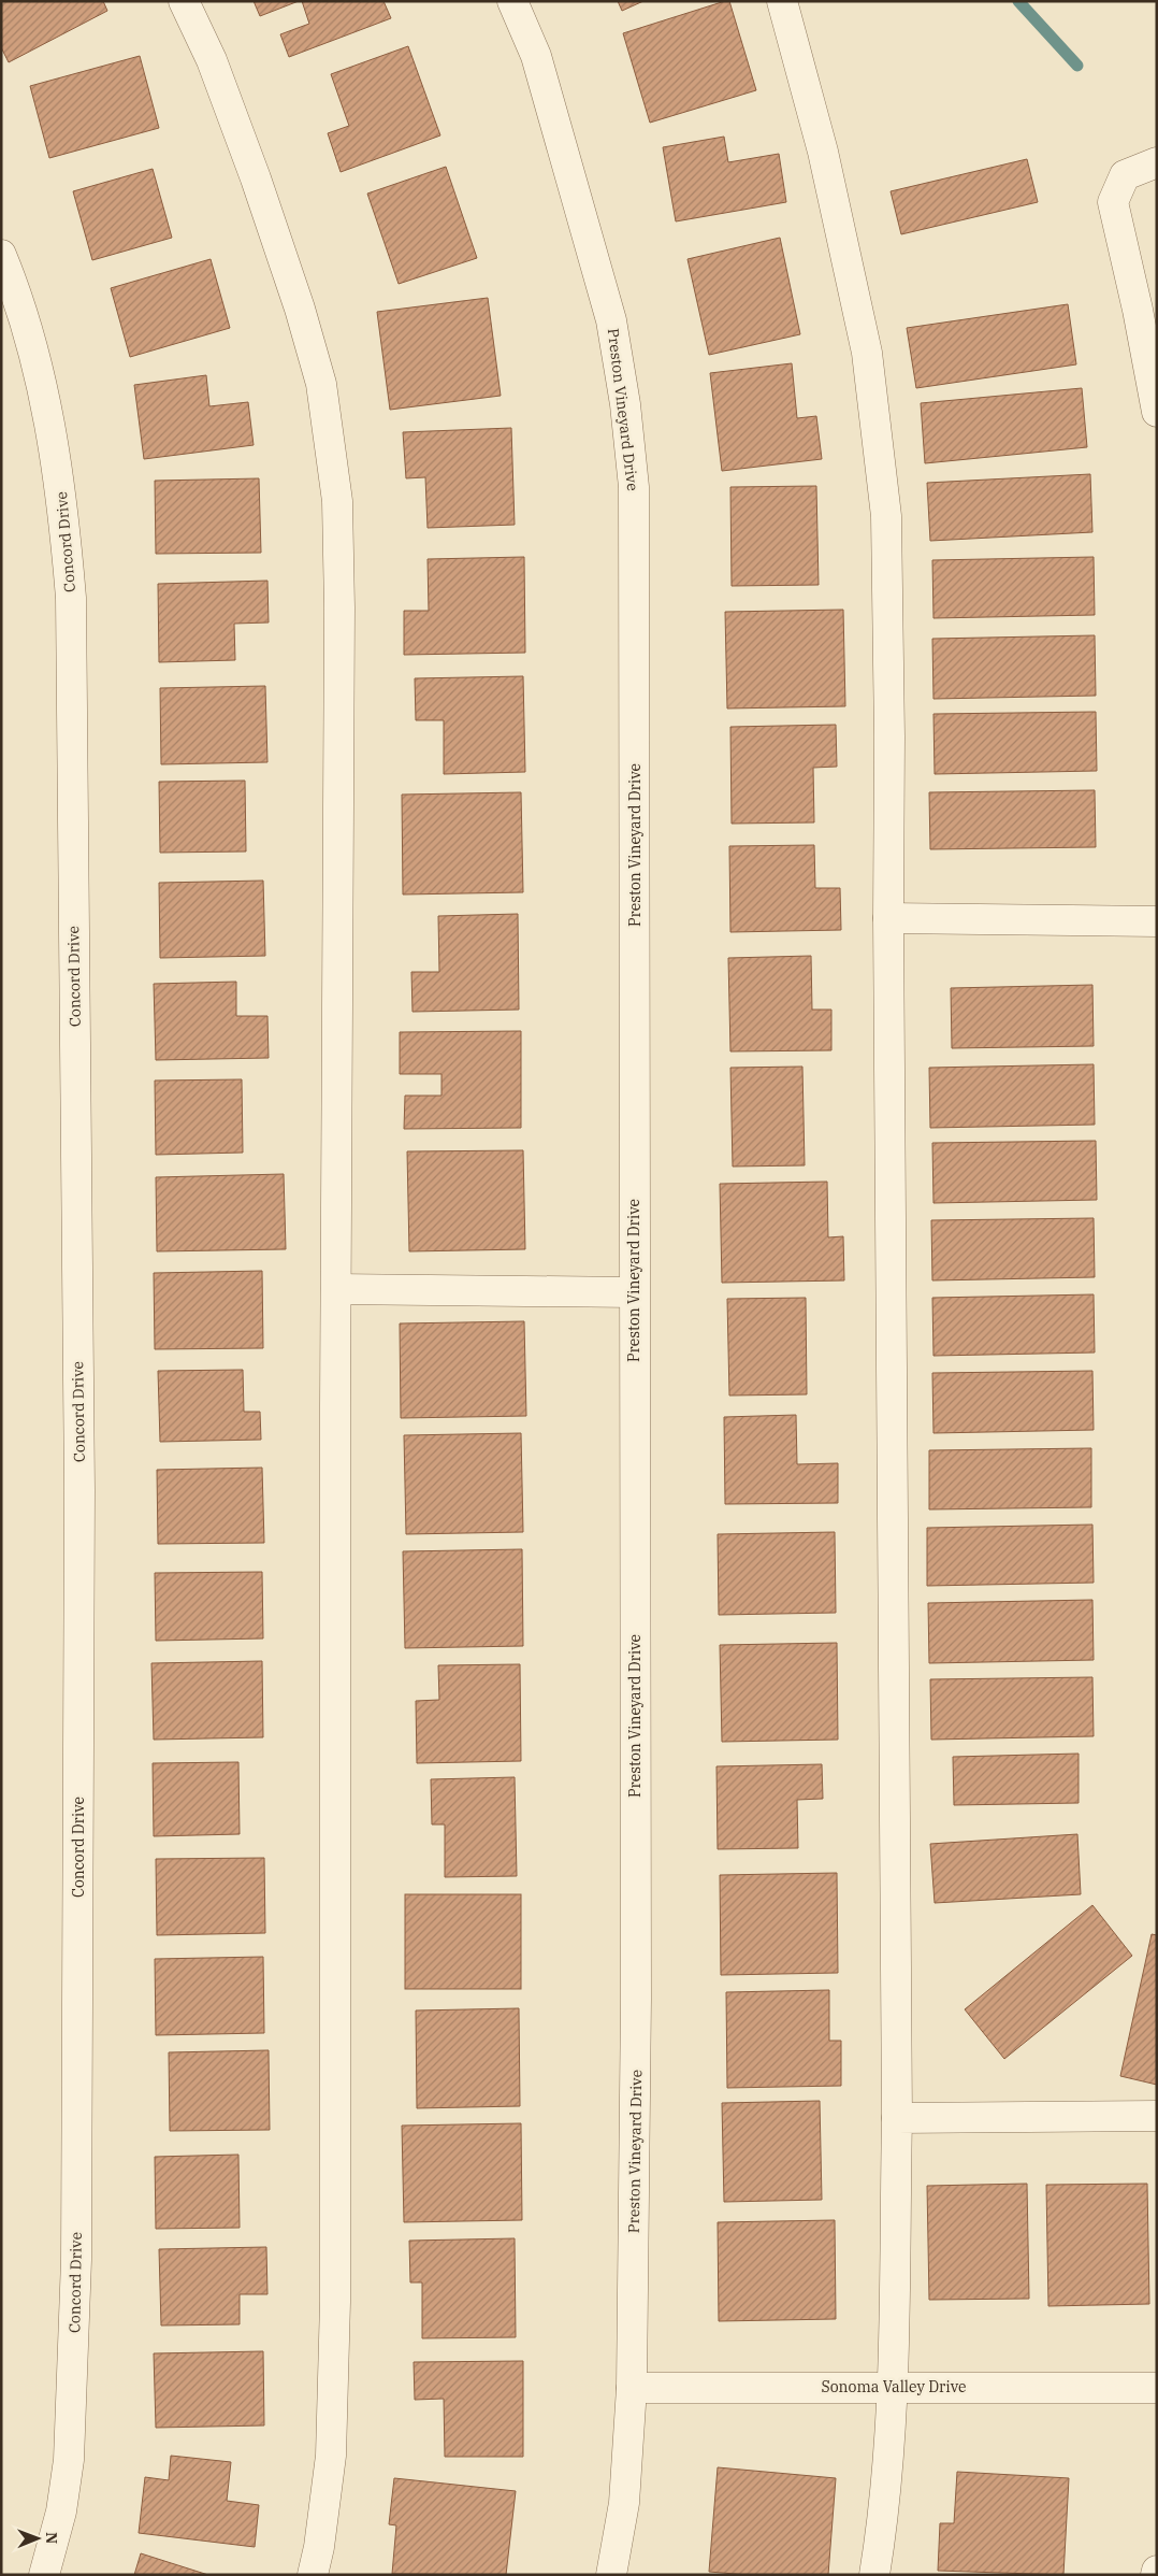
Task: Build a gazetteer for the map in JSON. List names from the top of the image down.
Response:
{
  "streets": {
    "street": ["Preston Vineyard Drive", "Concord Drive", "Sonoma Valley Drive"]
  },
  "crossings": [
    ["Preston Vineyard Drive", "Sonoma Valley Drive"]
  ],
  "north": "right"
}
